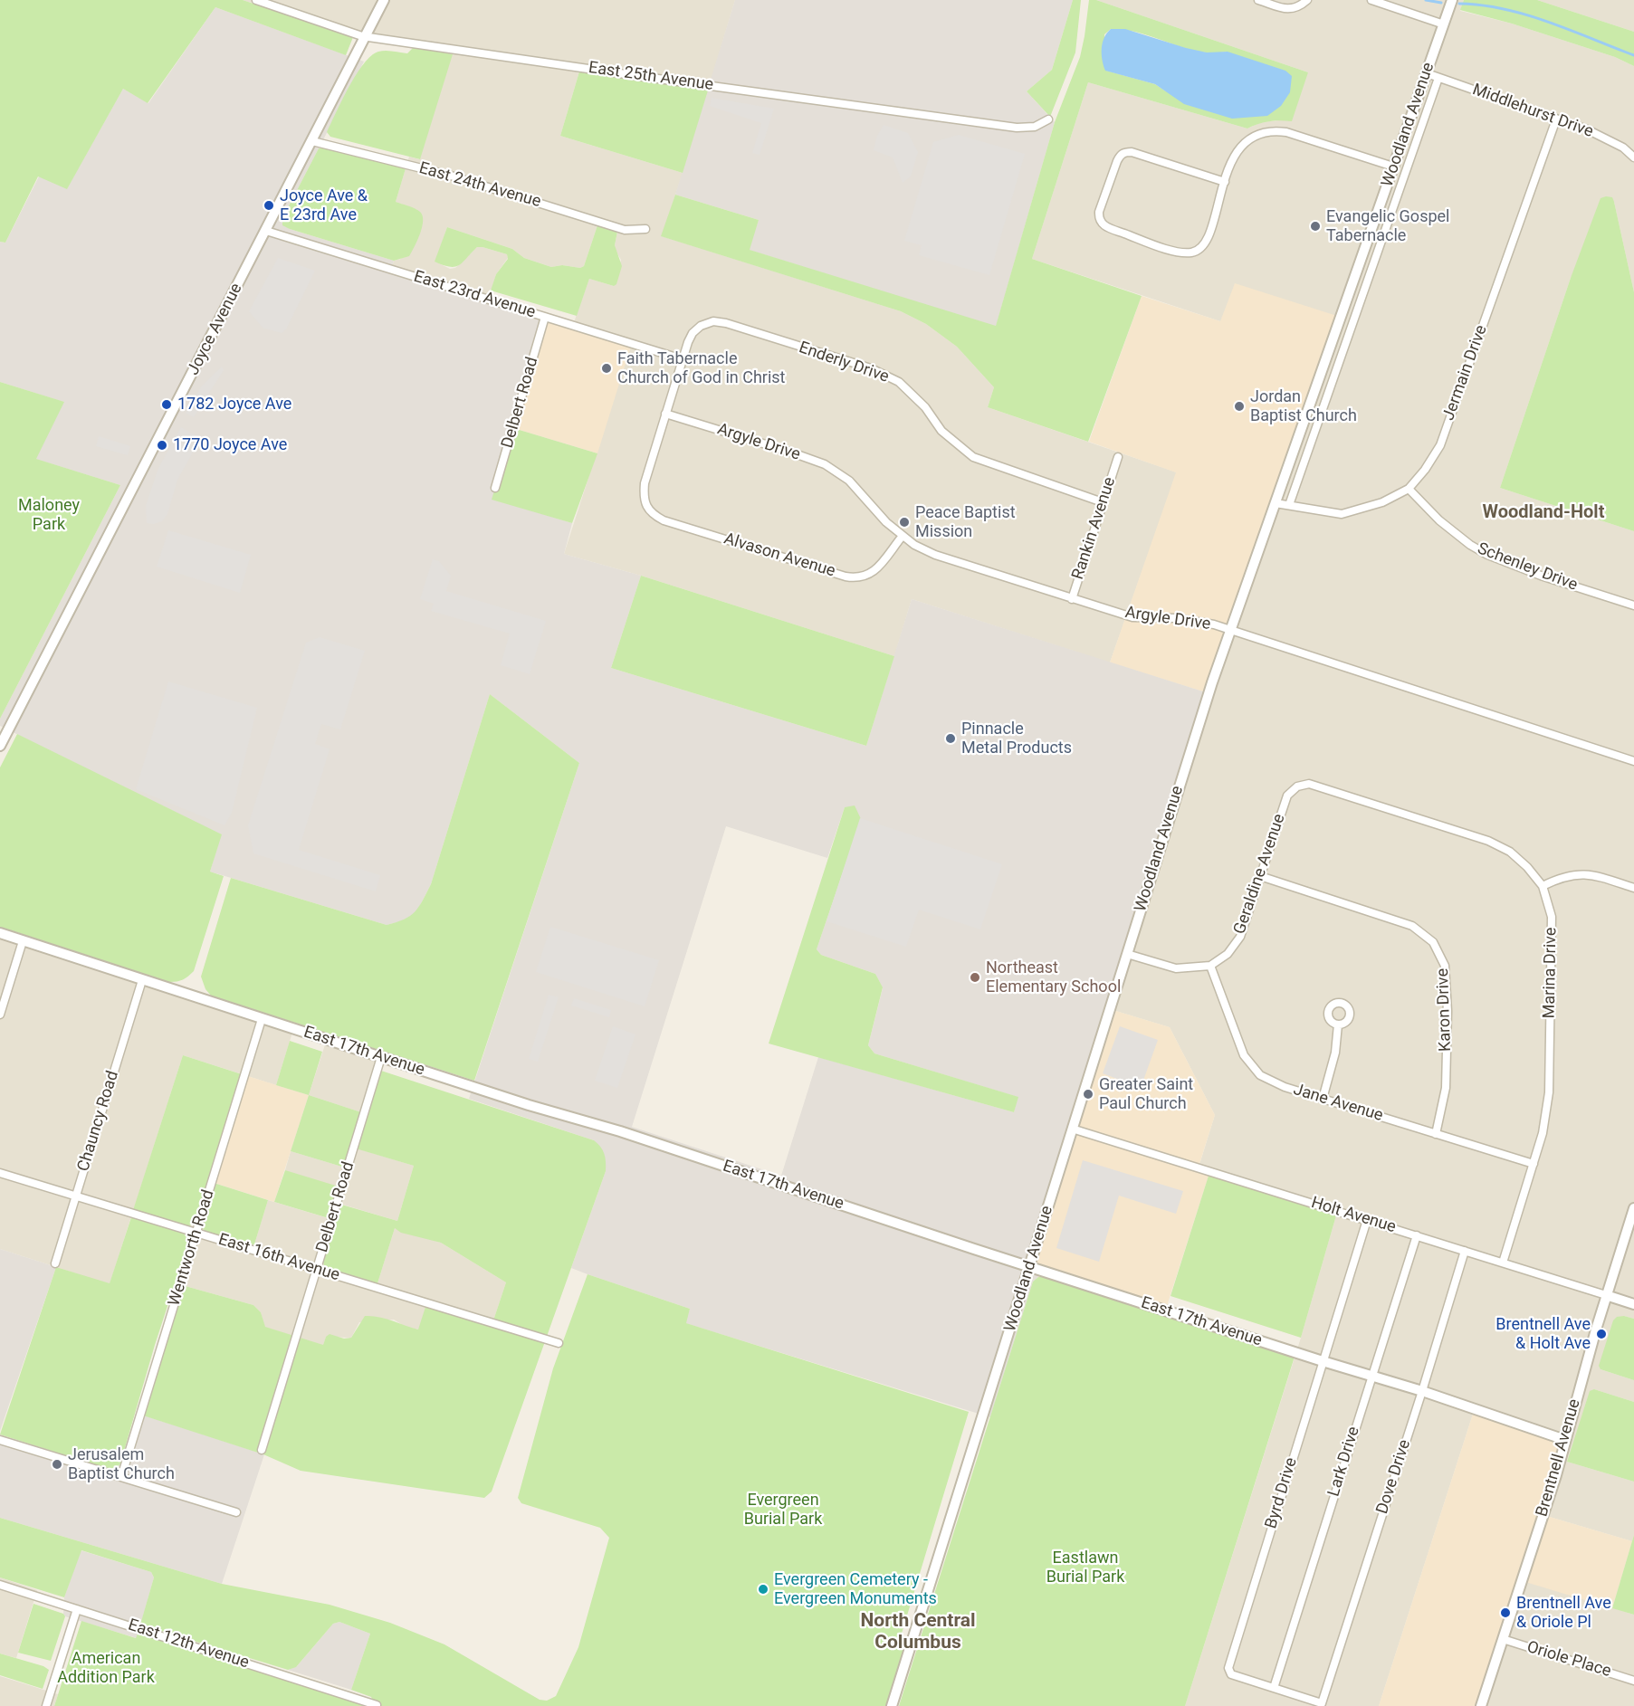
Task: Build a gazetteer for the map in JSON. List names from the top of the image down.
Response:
{
  "streets": {
    "street": [
      "East 25th Avenue",
      "Middlehurst Drive",
      "Woodland Avenue",
      "East 24th Avenue",
      "East 23rd Avenue",
      "Joyce Avenue",
      "Enderly Drive",
      "Jermain Drive",
      "Delbert Road",
      "Argyle Drive",
      "Rankin Avenue",
      "Alvason Avenue",
      "Schenley Drive",
      "Geraldine Avenue",
      "Marina Drive",
      "Karon Drive",
      "East 17th Avenue",
      "Jane Avenue",
      "Chauncy Road",
      "Holt Avenue",
      "Wentworth Road",
      "East 16th Avenue",
      "Brentnell Avenue",
      "Lark Drive",
      "Dove Drive",
      "Byrd Drive",
      "East 12th Avenue",
      "Oriole Place"
    ]
  },
  "crossings": [
    ["East 25th Avenue", "Joyce Avenue"],
    ["Middlehurst Drive", "Woodland Avenue"],
    ["Middlehurst Drive", "Jermain Drive"],
    ["Woodland Avenue", "Jermain Drive"],
    ["Woodland Avenue", "Argyle Drive"],
    ["Woodland Avenue", "East 17th Avenue"],
    ["Woodland Avenue", "Holt Avenue"],
    ["East 24th Avenue", "Joyce Avenue"],
    ["East 23rd Avenue", "Joyce Avenue"],
    ["East 23rd Avenue", "Enderly Drive"],
    ["East 23rd Avenue", "Delbert Road"],
    ["Enderly Drive", "Rankin Avenue"],
    ["Jermain Drive", "Schenley Drive"],
    ["Delbert Road", "East 17th Avenue"],
    ["Delbert Road", "East 16th Avenue"],
    ["Argyle Drive", "Rankin Avenue"],
    ["Argyle Drive", "Alvason Avenue"],
    ["Geraldine Avenue", "Marina Drive"],
    ["Geraldine Avenue", "Karon Drive"],
    ["Geraldine Avenue", "Jane Avenue"],
    ["Marina Drive", "Jane Avenue"],
    ["Marina Drive", "Holt Avenue"],
    ["Karon Drive", "Jane Avenue"],
    ["East 17th Avenue", "Chauncy Road"],
    ["East 17th Avenue", "Wentworth Road"],
    ["East 17th Avenue", "Brentnell Avenue"],
    ["East 17th Avenue", "Lark Drive"],
    ["East 17th Avenue", "Dove Drive"],
    ["East 17th Avenue", "Byrd Drive"],
    ["Chauncy Road", "East 16th Avenue"],
    ["Holt Avenue", "Brentnell Avenue"],
    ["Holt Avenue", "Lark Drive"],
    ["Holt Avenue", "Dove Drive"],
    ["Holt Avenue", "Byrd Drive"],
    ["Wentworth Road", "East 16th Avenue"],
    ["Brentnell Avenue", "Oriole Place"],
    ["Lark Drive", "Byrd Drive"],
    ["Dove Drive", "Byrd Drive"]
  ],
  "districts": ["Woodland-Holt", "North Central Columbus"],
  "parks": [
    "Maloney Park",
    "Evergreen Burial Park",
    "Eastlawn Burial Park",
    "American Addition Park"
  ],
  "places": [
    "Joyce Ave & E 23rd Ave",
    "Evangelic Gospel Tabernacle",
    "Faith Tabernacle Church of God in Christ",
    "1782 Joyce Ave",
    "Jordan Baptist Church",
    "1770 Joyce Ave",
    "Peace Baptist Mission",
    "Pinnacle Metal Products",
    "Northeast Elementary School",
    "Greater Saint Paul Church",
    "Brentnell Ave & Holt Ave",
    "Jerusalem Baptist Church",
    "Evergreen Cemetery - Evergreen Monuments",
    "Brentnell Ave & Oriole Pl"
  ]
}
